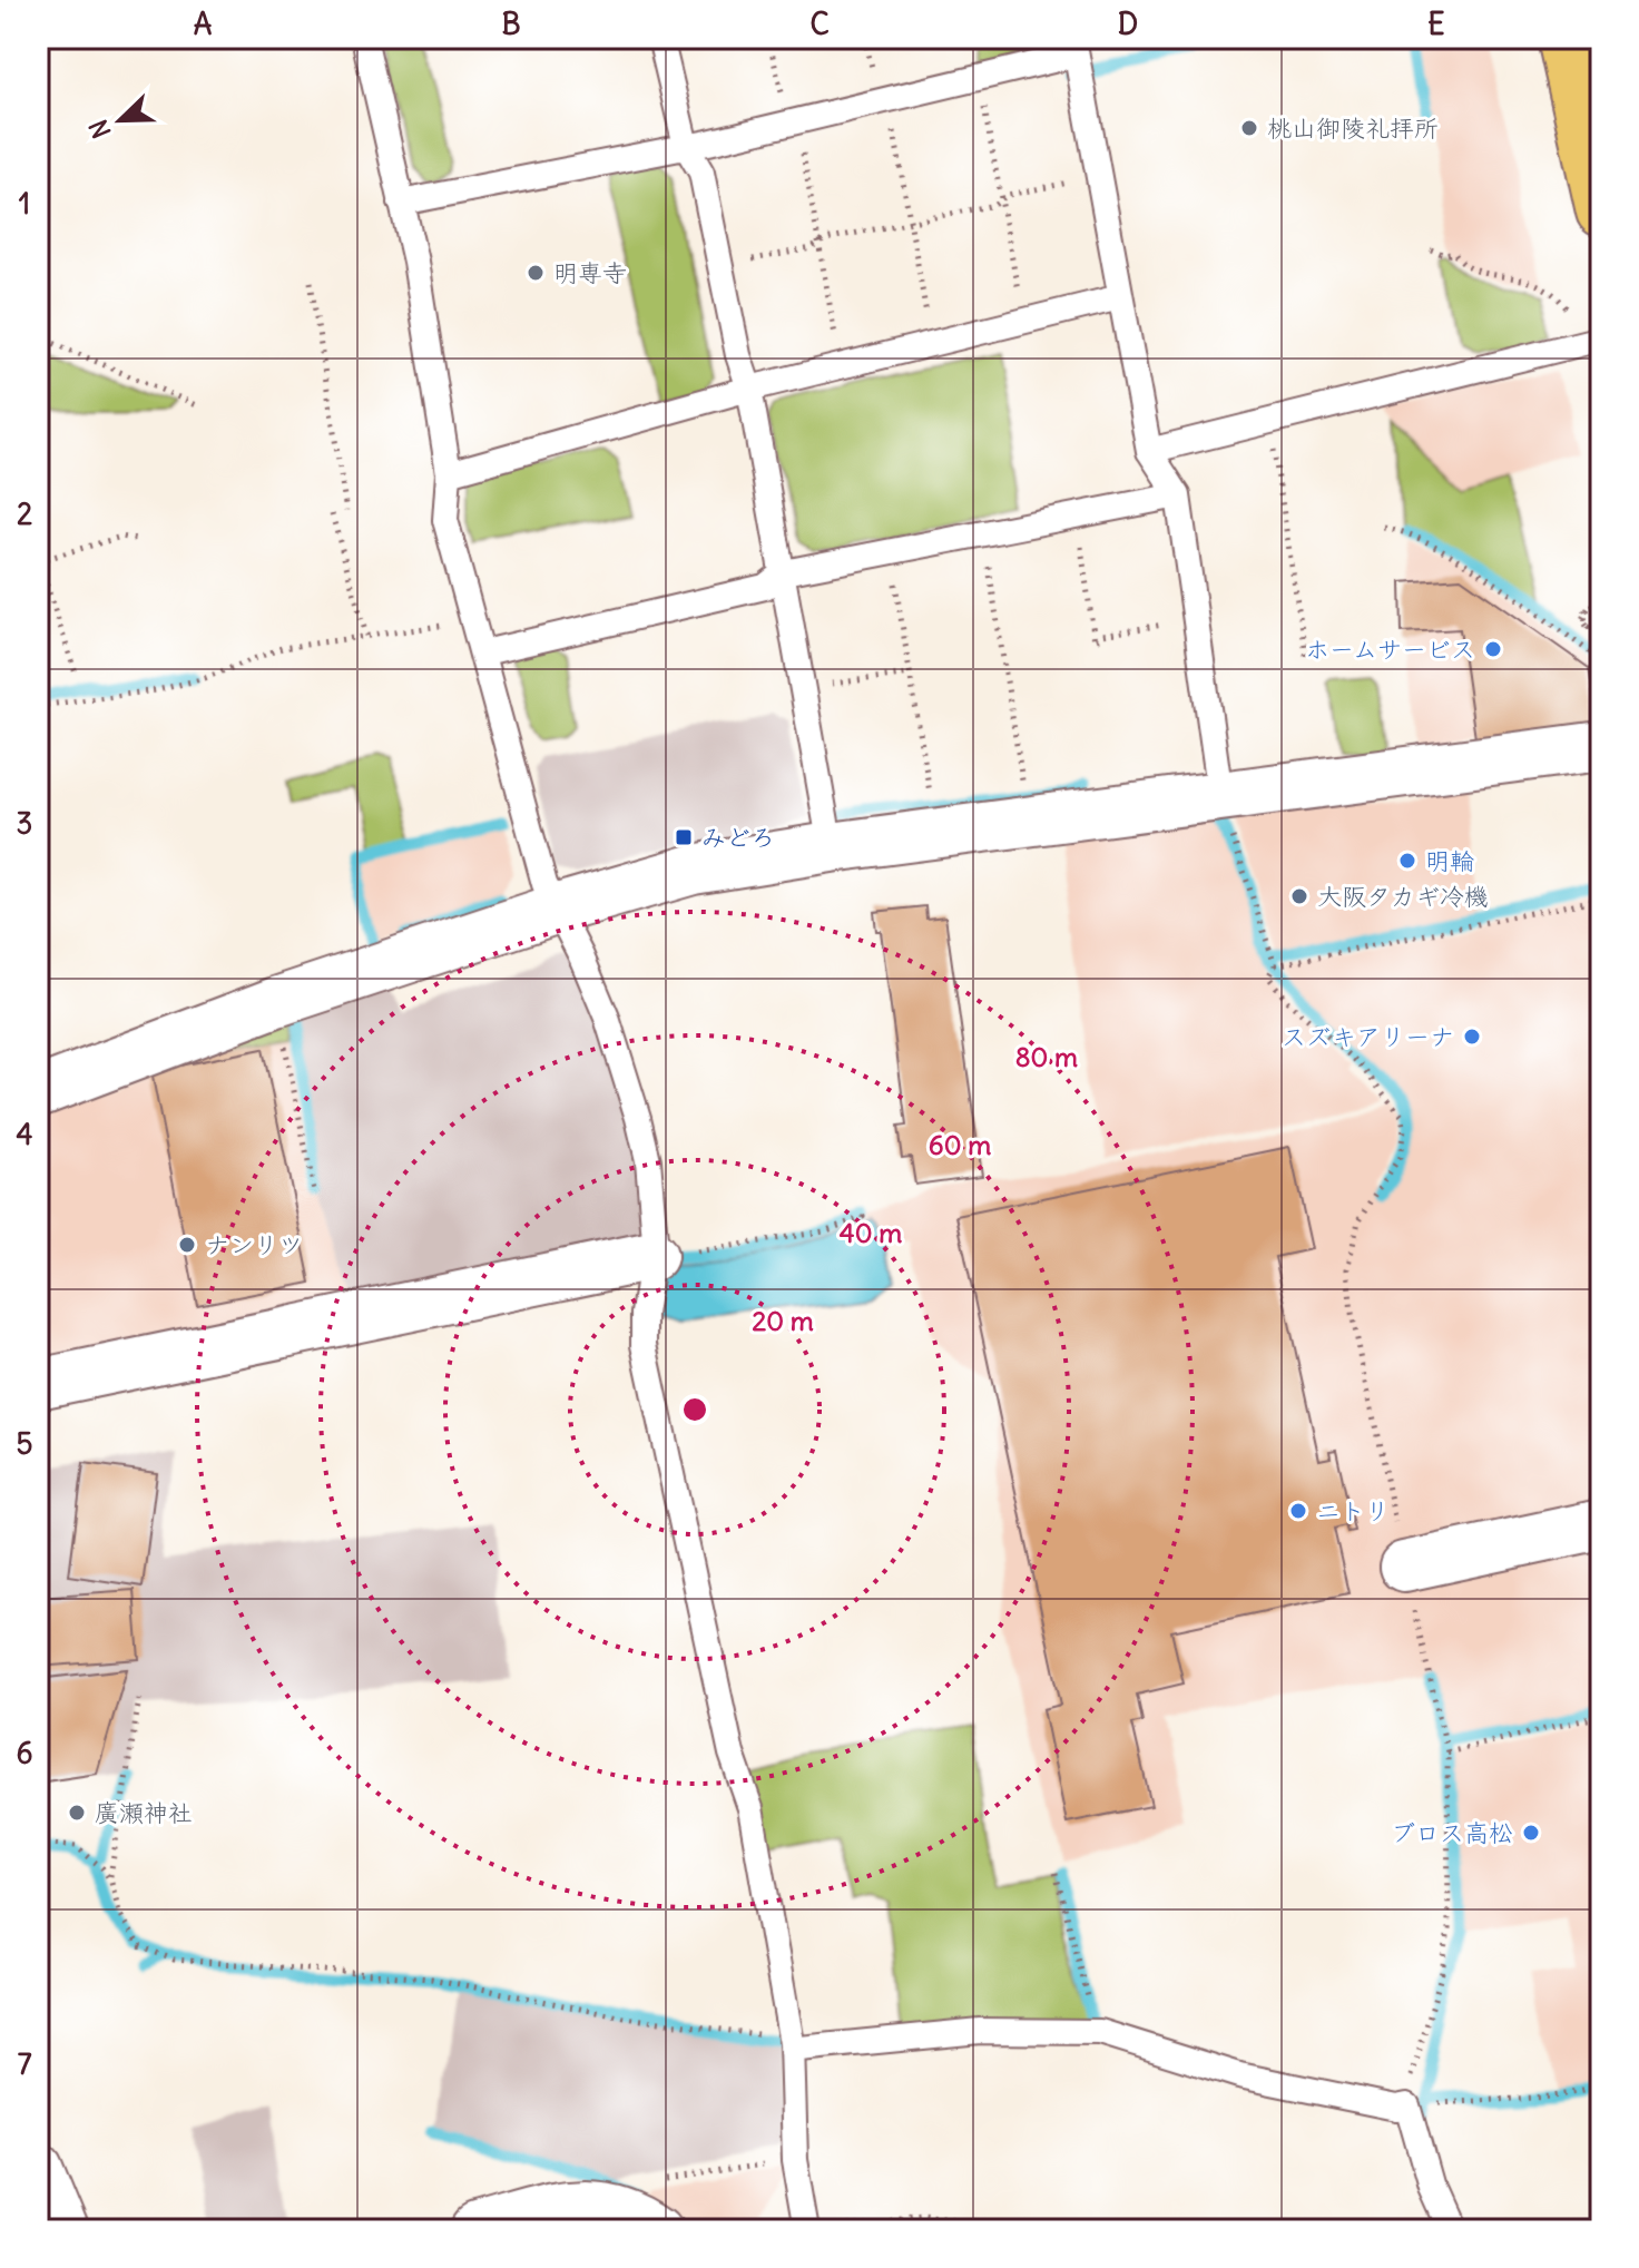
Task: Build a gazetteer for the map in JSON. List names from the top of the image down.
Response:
{
  "places": {
    "other": [
      "桃山御陵礼拝所",
      "明専寺",
      "ホームサービス",
      "明輪",
      "大阪タカギ冷機",
      "スズキアリーナ",
      "ナンリツ",
      "ニトリ",
      "廣瀬神社",
      "ブロス高松"
    ],
    "transit": ["みどろ"]
  },
  "north": "bottom left",
  "grid": {
    "columns": [
      "A",
      "B",
      "C",
      "D",
      "E"
    ],
    "rows": [
      "1",
      "2",
      "3",
      "4",
      "5",
      "6",
      "7"
    ]
  },
  "rings": [
    "80 m",
    "60 m",
    "40 m",
    "20 m"
  ]
}
